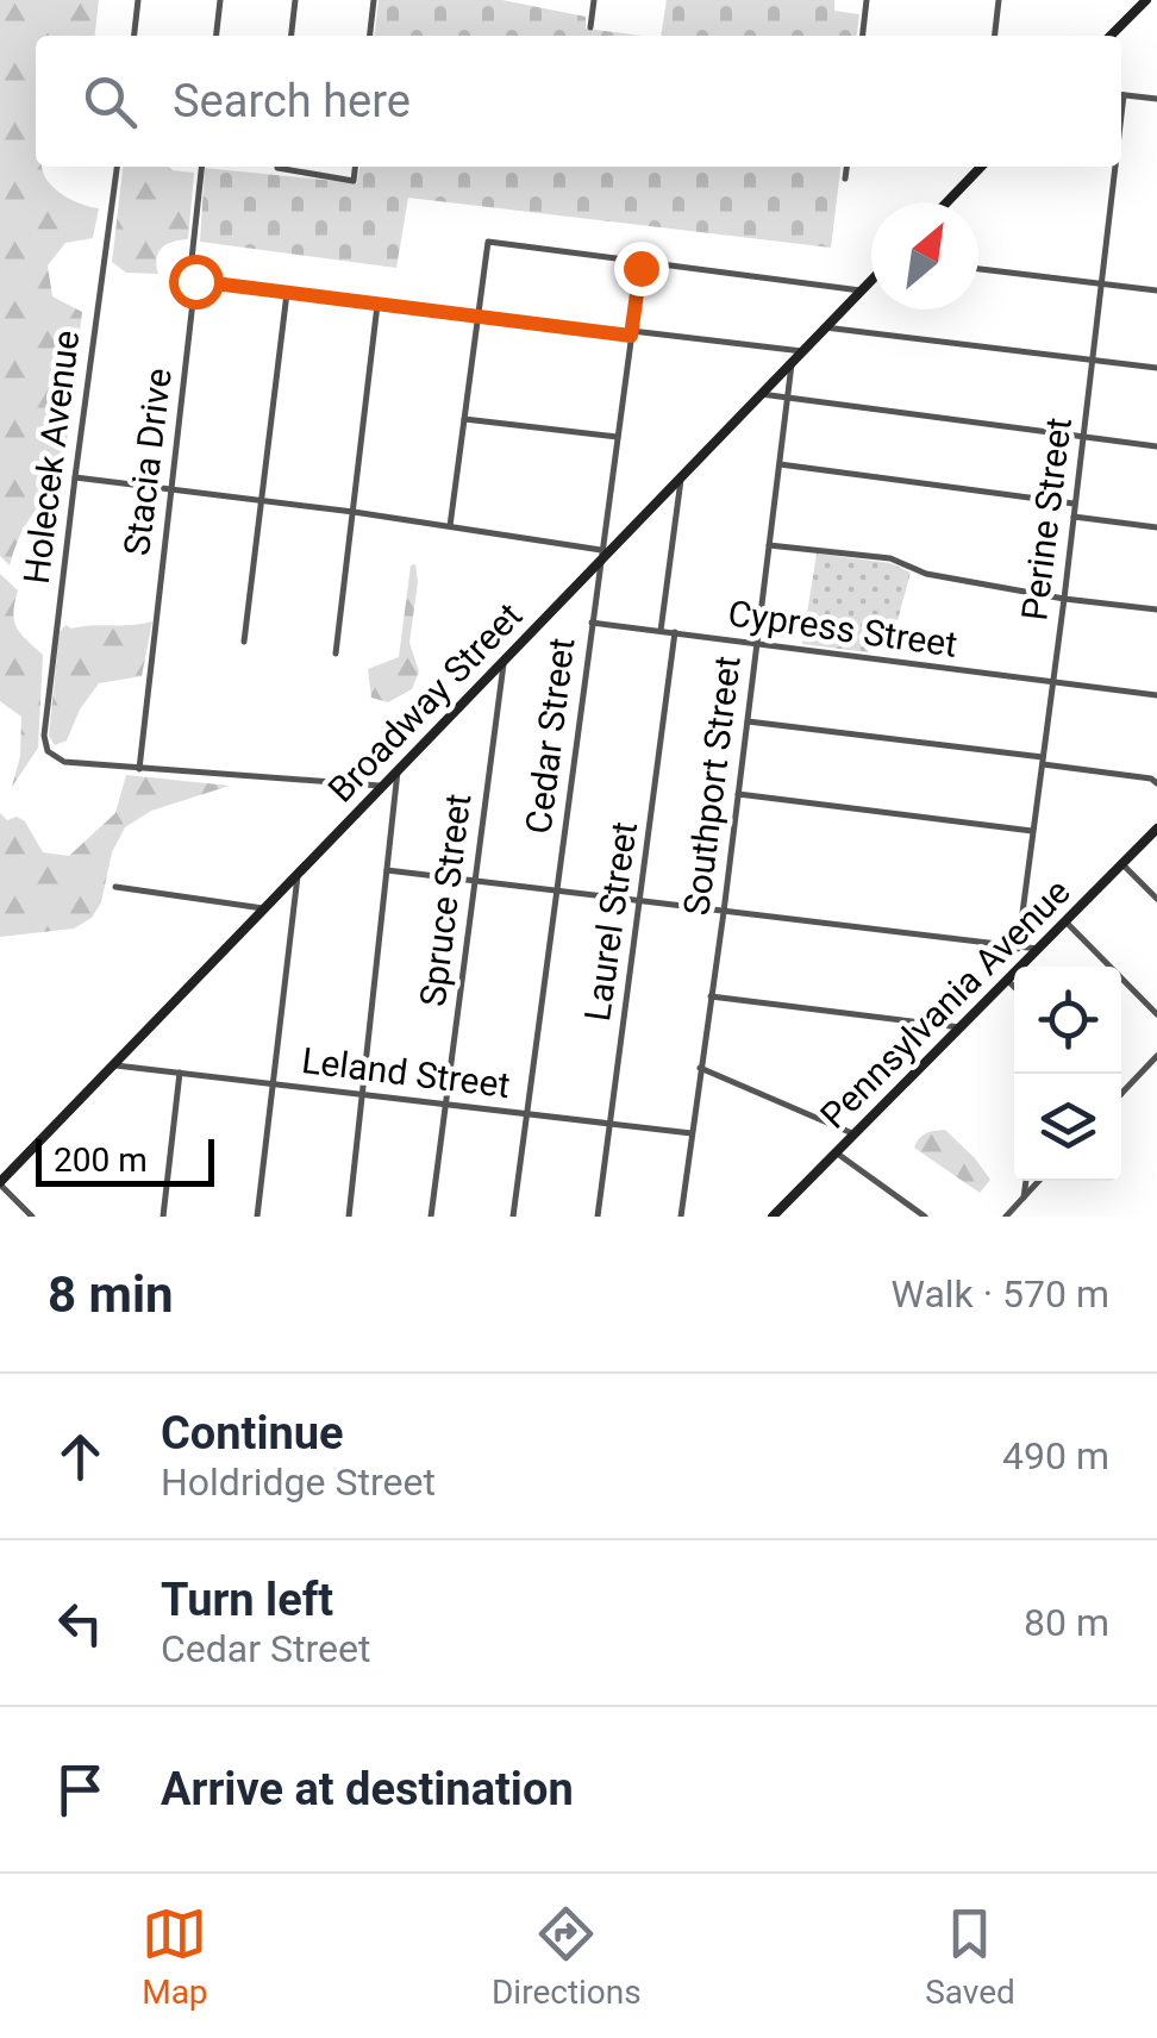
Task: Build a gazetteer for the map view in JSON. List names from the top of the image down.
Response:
{
  "streets": {
    "street": [
      "Holecek Avenue",
      "Stacia Drive",
      "Perine Street",
      "Cypress Street",
      "Broadway Street",
      "Cedar Street",
      "Southport Street",
      "Spruce Street",
      "Laurel Street",
      "Pennsylvania Avenue",
      "Leland Street"
    ]
  },
  "crossings": [
    ["Holecek Avenue", "Stacia Drive"],
    ["Perine Street", "Cypress Street"],
    ["Cypress Street", "Cedar Street"],
    ["Cypress Street", "Southport Street"],
    ["Cypress Street", "Laurel Street"],
    ["Broadway Street", "Cedar Street"],
    ["Broadway Street", "Southport Street"],
    ["Broadway Street", "Spruce Street"],
    ["Broadway Street", "Leland Street"],
    ["Cedar Street", "Leland Street"],
    ["Southport Street", "Leland Street"],
    ["Spruce Street", "Leland Street"],
    ["Laurel Street", "Leland Street"]
  ],
  "scale_bar": "200 m",
  "north": "top right",
  "page": {
    "search": "Search here",
    "scale": "200 m",
    "heading": ["8 min", "Walk · 570 m"],
    "list": [
      ["Continue", "Holdridge Street", "490 m"],
      ["Turn left", "Cedar Street", "80 m"],
      "Arrive at destination"
    ],
    "nav": ["Map", "Directions", "Saved"]
  }
}
